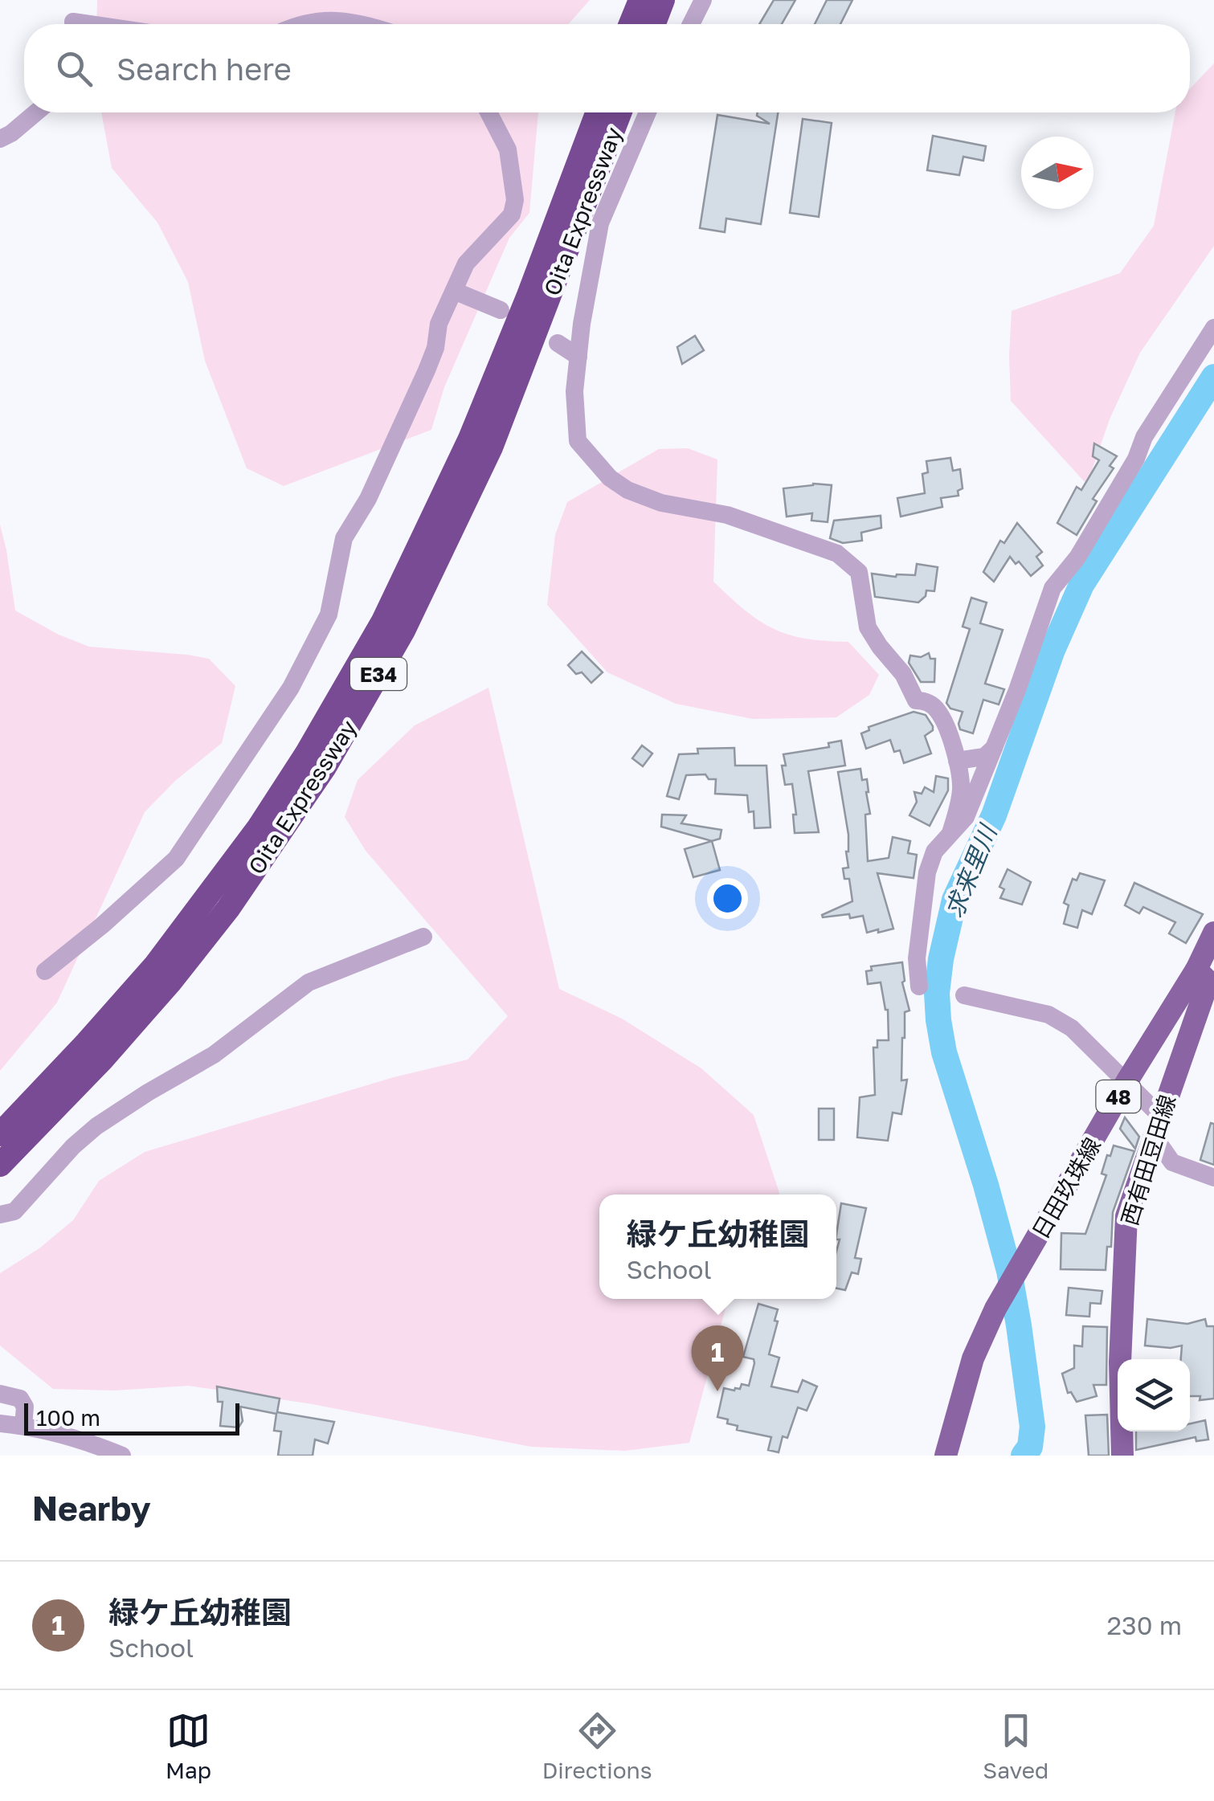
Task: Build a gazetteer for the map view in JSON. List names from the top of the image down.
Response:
{
  "streets": {
    "highway": ["Oita Expressway", "E34"],
    "main road": ["48", "西有田豆田線", "日田玖珠線"]
  },
  "crossings": [
    ["西有田豆田線", "日田玖珠線"]
  ],
  "water": ["求来里川"],
  "scale_bar": "100 m",
  "north": "right",
  "page": {
    "search": "Search here",
    "popup": ["緑ケ丘幼稚園", "School"],
    "pins": "1",
    "scale": "100 m",
    "heading": "Nearby",
    "list": [
      {
        "mark": "1",
        "name": "緑ケ丘幼稚園",
        "note": "School",
        "value": "230 m"
      }
    ],
    "nav": ["Map", "Directions", "Saved"]
  }
}
